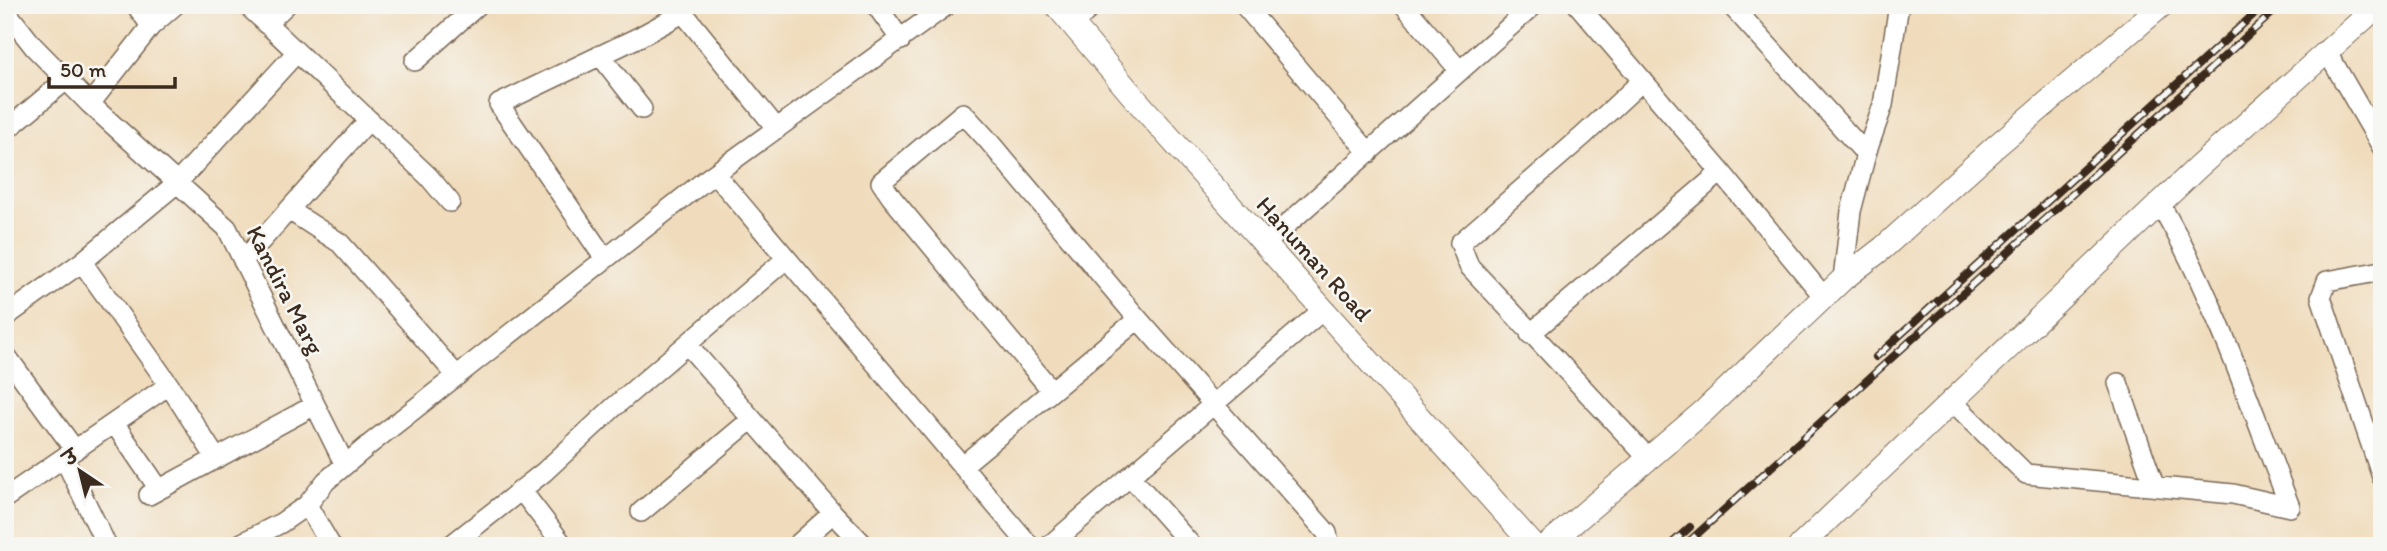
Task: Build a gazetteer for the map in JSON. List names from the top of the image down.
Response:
{
  "streets": {
    "street": ["Hanuman Road", "Kandira Marg"]
  },
  "scale_bar": "50 m",
  "north": "top left"
}
